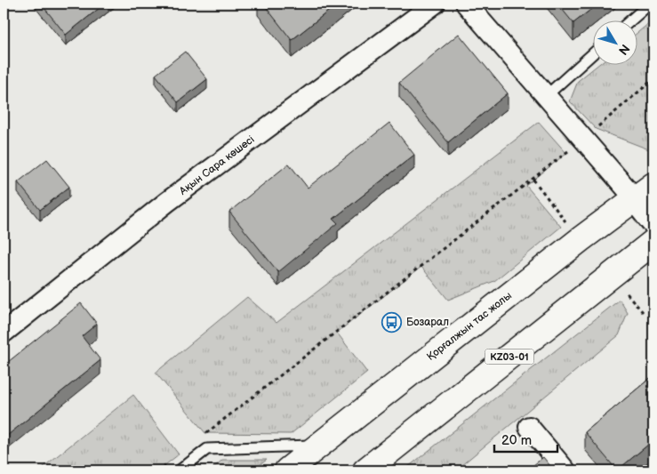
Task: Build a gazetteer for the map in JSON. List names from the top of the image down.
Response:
{
  "streets": {
    "main road": ["Қорғалжын тас жолы", "KZ03-01"],
    "street": ["Ақын Сара көшесі"]
  },
  "places": {
    "bus stop": ["Бозарал"]
  },
  "scale_bar": "20 m",
  "north": "bottom right"
}
